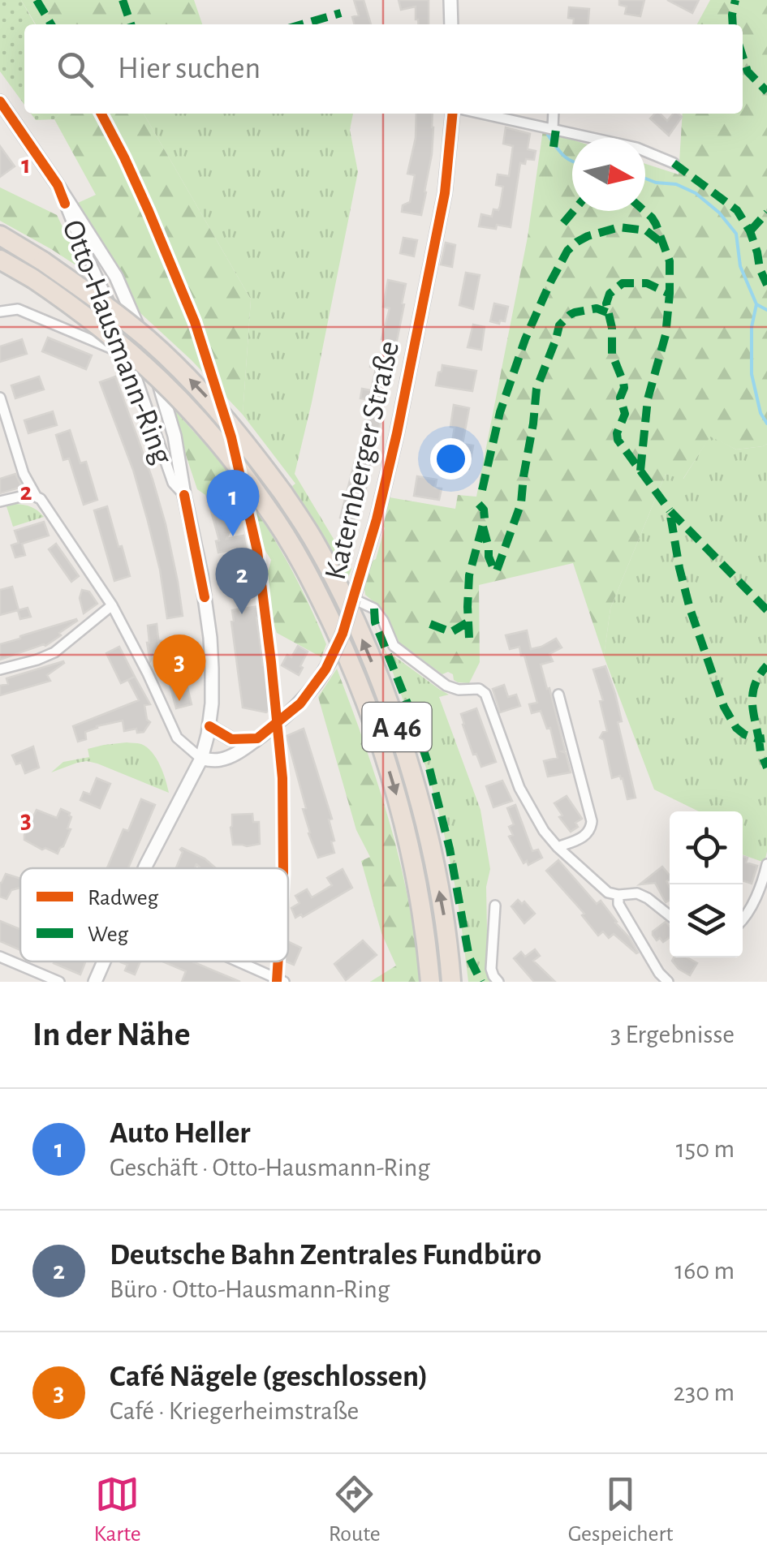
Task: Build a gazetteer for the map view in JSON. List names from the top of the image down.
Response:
{
  "streets": {
    "highway": ["A 46"],
    "street": ["Otto-Hausmann-Ring", "Katernberger Straße"]
  },
  "legend": ["Radweg", "Weg"],
  "north": "right",
  "page": {
    "search": "Hier suchen",
    "pins": ["1", "2", "3"],
    "heading": ["In der Nähe", "3 Ergebnisse"],
    "list": [
      {
        "mark": "1",
        "name": "Auto Heller",
        "note": "Geschäft · Otto-Hausmann-Ring",
        "value": "150 m"
      },
      {
        "mark": "2",
        "name": "Deutsche Bahn Zentrales Fundbüro",
        "note": "Büro · Otto-Hausmann-Ring",
        "value": "160 m"
      },
      {
        "mark": "3",
        "name": "Café Nägele (geschlossen)",
        "note": "Café · Kriegerheimstraße",
        "value": "230 m"
      }
    ],
    "nav": ["Karte", "Route", "Gespeichert"]
  },
  "grid": {
    "rows": ["1", "2", "3"]
  }
}
